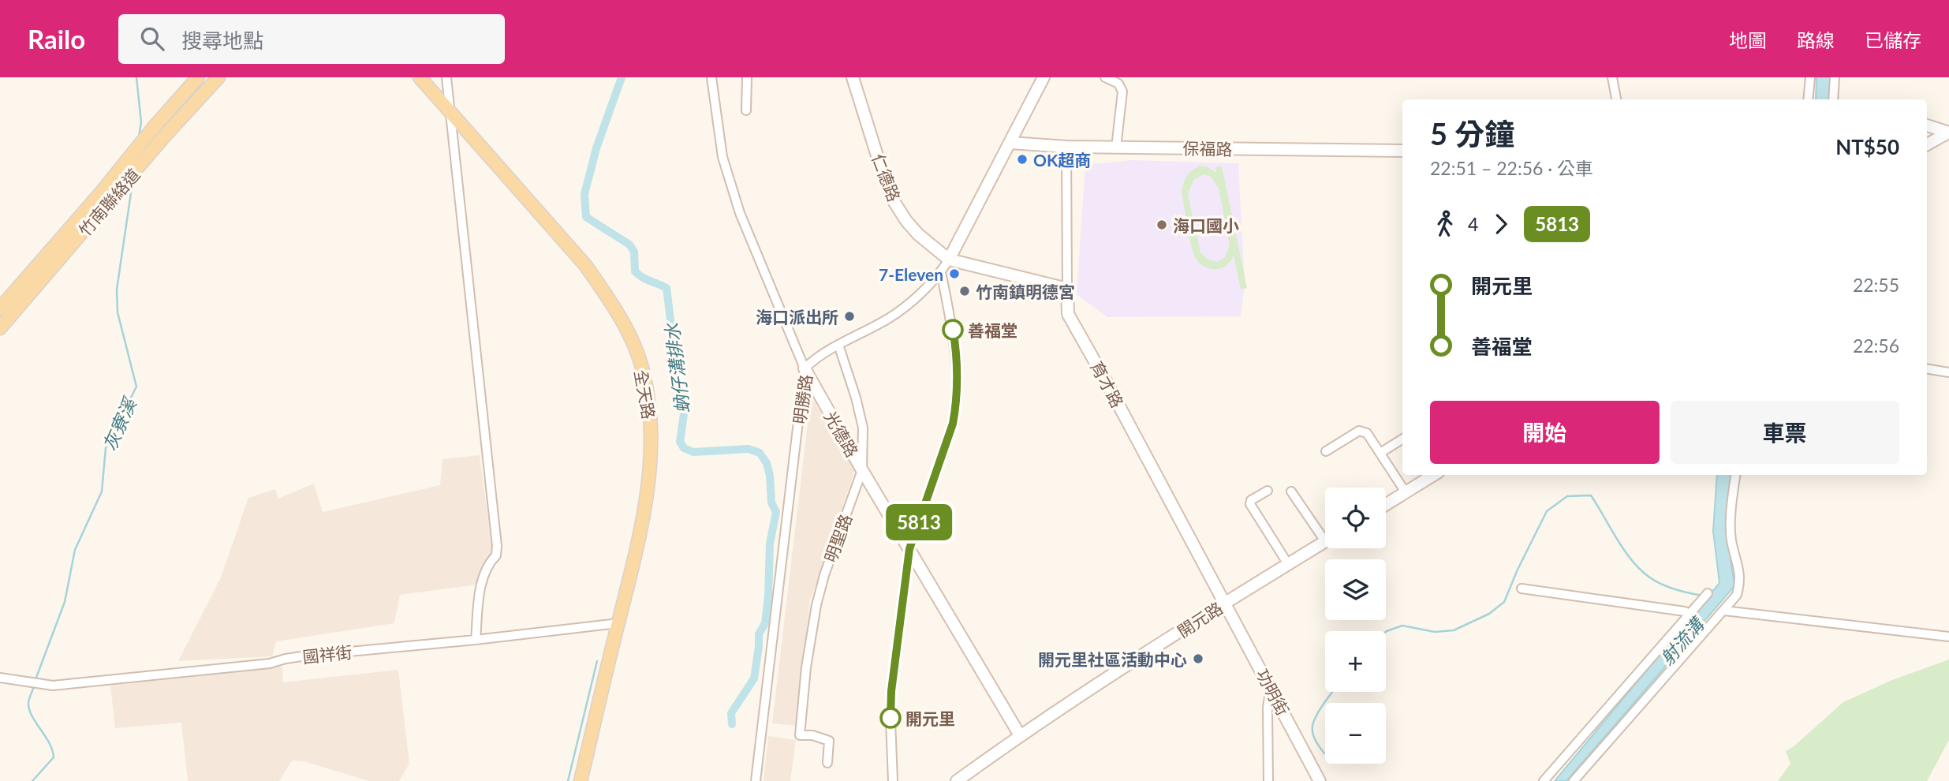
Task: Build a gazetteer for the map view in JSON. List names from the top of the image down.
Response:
{
  "streets": {
    "main road": ["竹南聯絡道", "全天路"],
    "street": [
      "保福路",
      "仁德路",
      "育才路",
      "明勝路",
      "光德路",
      "明聖路",
      "開元路",
      "國祥街",
      "功明街"
    ]
  },
  "crossings": [
    ["保福路", "育才路"],
    ["保福路", "明勝路"],
    ["仁德路", "明勝路"],
    ["育才路", "開元路"],
    ["育才路", "功明街"],
    ["全天路", "國祥街"],
    ["明勝路", "光德路"],
    ["明勝路", "明聖路"],
    ["光德路", "明聖路"],
    ["光德路", "開元路"],
    ["開元路", "功明街"]
  ],
  "water": ["蚋仔溝排水", "灰寮溪", "射流溝"],
  "places": [
    "OK超商",
    "海口國小",
    "7-Eleven",
    "竹南鎮明德宮",
    "海口派出所",
    "善福堂",
    "開元里社區活動中心",
    "開元里"
  ],
  "lines": ["bus line 5813"],
  "page": {
    "header": "Railo",
    "search": "搜尋地點",
    "nav": ["地圖", "路線", "已儲存"],
    "on_map": "5813",
    "heading": ["5 分鐘", "22:51 – 22:56 · 公車", "NT$50"],
    "legs": ["4", "5813"],
    "list": [
      {
        "name": "開元里",
        "value": "22:55"
      },
      {
        "name": "善福堂",
        "value": "22:56"
      }
    ],
    "buttons": ["開始", "車票"],
    "map_buttons": ["+", "−"]
  }
}
